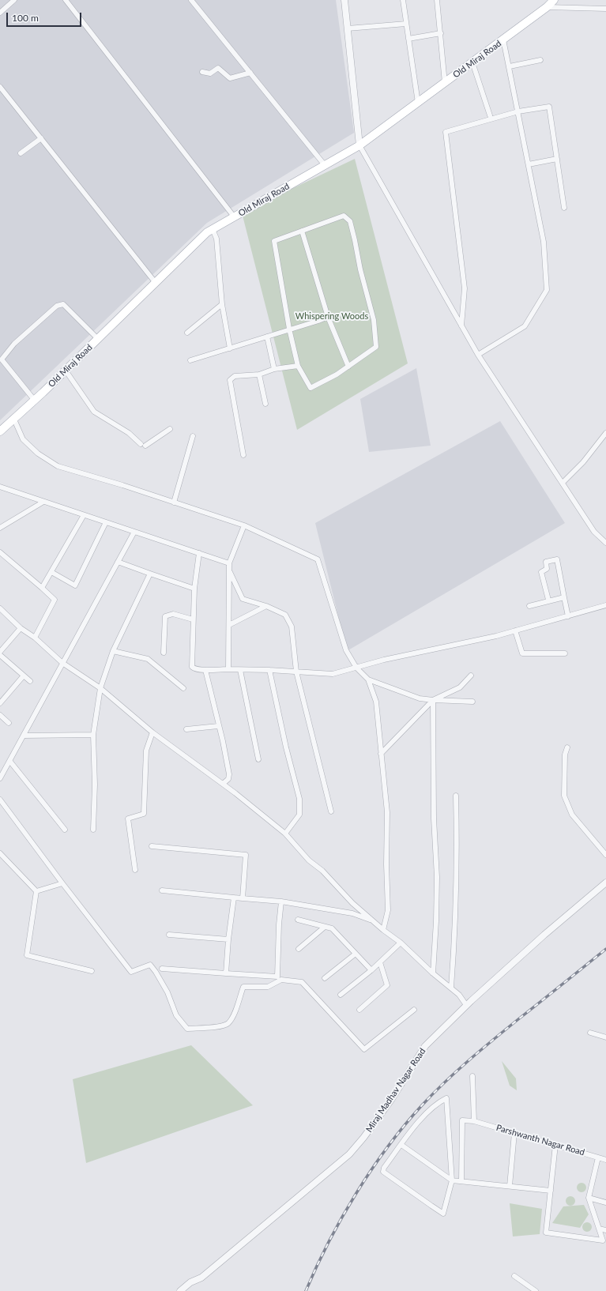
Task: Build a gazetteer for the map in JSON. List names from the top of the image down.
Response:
{
  "streets": {
    "main road": ["Old Miraj Road"],
    "street": ["Miraj Madhav Nagar Road", "Parshwanth Nagar Road"]
  },
  "parks": ["Whispering Woods"],
  "scale_bar": "100 m"
}
